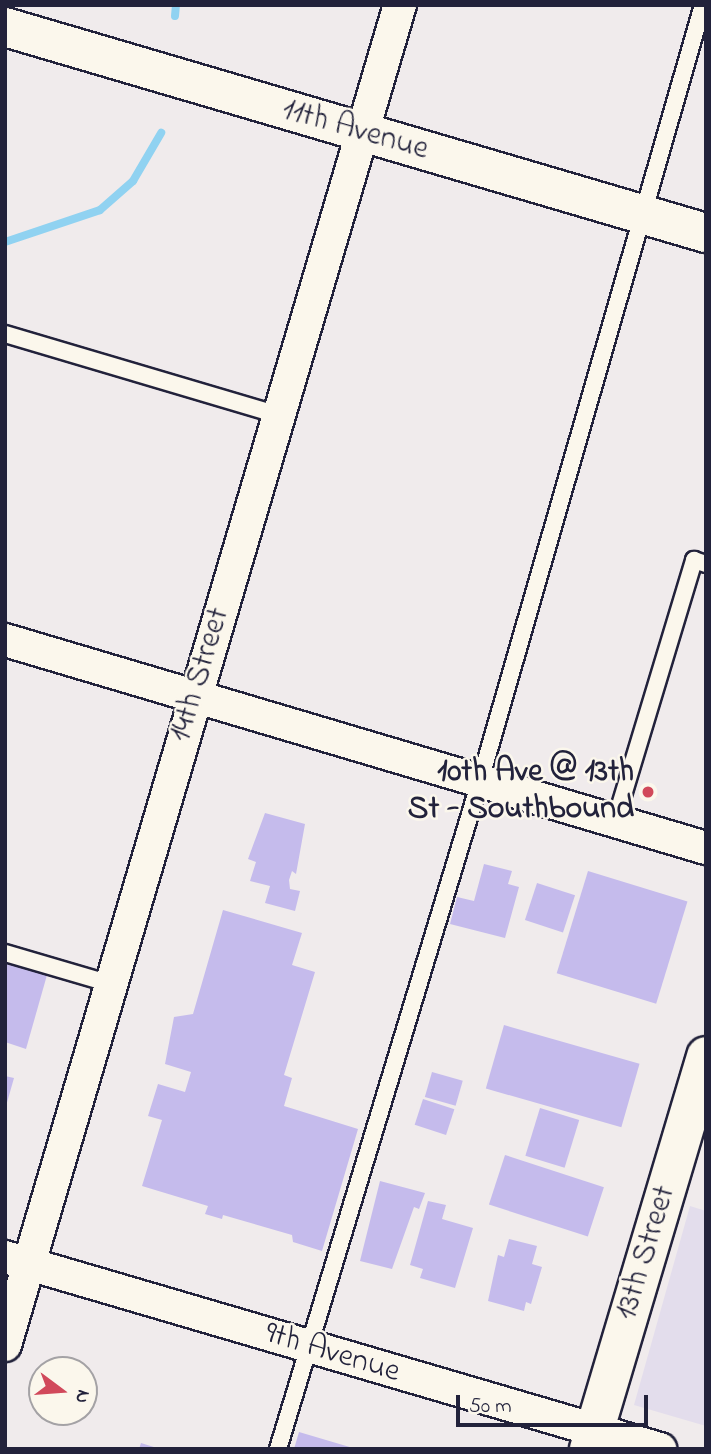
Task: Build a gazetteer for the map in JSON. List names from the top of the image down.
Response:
{
  "streets": {
    "main road": ["11th Avenue", "13th Street"],
    "street": ["14th Street", "9th Avenue"]
  },
  "crossings": [
    ["11th Avenue", "14th Street"],
    ["14th Street", "9th Avenue"],
    ["13th Street", "9th Avenue"]
  ],
  "places": ["10th Ave @ 13th St - Southbound"],
  "scale_bar": "50 m",
  "north": "right"
}
